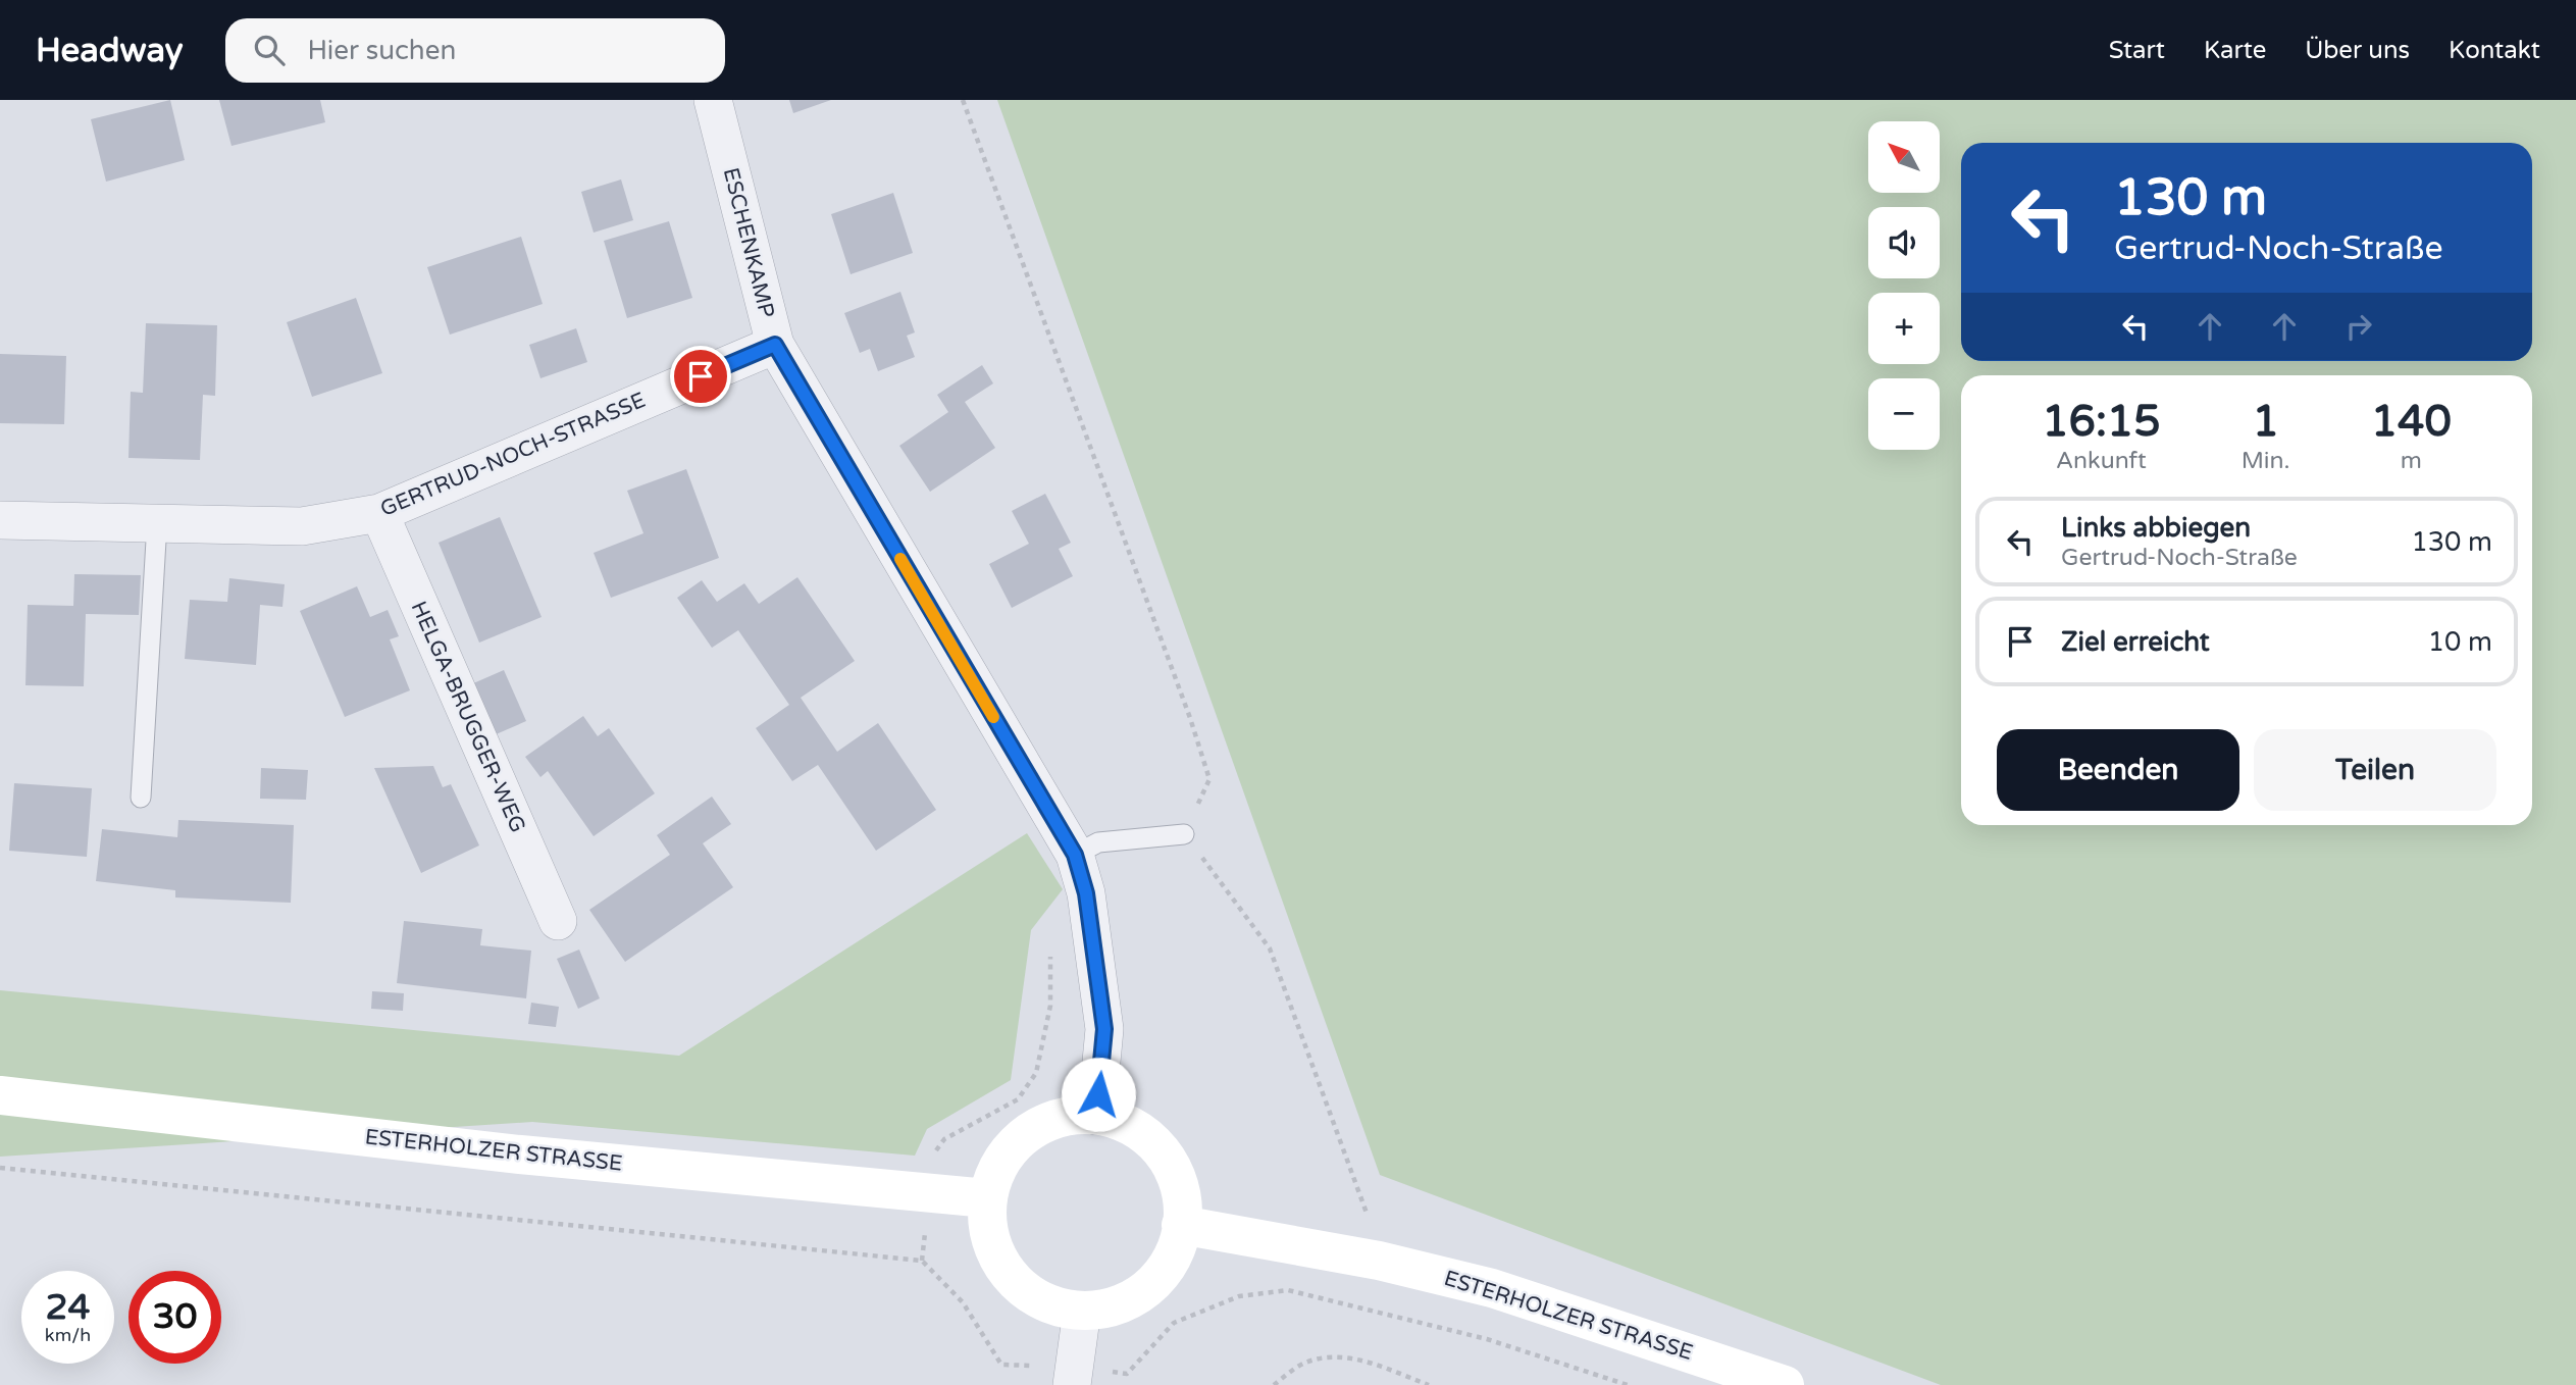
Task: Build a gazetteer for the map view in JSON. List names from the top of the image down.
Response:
{
  "streets": {
    "main road": ["ESTERHOLZER STRASSE"],
    "street": ["ESCHENKAMP", "GERTRUD-NOCH-STRASSE", "HELGA-BRUGGER-WEG"]
  },
  "crossings": [
    ["ESCHENKAMP", "GERTRUD-NOCH-STRASSE"],
    ["ESCHENKAMP", "ESTERHOLZER STRASSE"],
    ["GERTRUD-NOCH-STRASSE", "HELGA-BRUGGER-WEG"]
  ],
  "north": "top left",
  "page": {
    "header": "Headway",
    "search": "Hier suchen",
    "nav": [
      "Start",
      "Karte",
      "Über uns",
      "Kontakt"
    ],
    "map_buttons": ["+", "−"],
    "turn": ["130 m", "Gertrud-Noch-Straße"],
    "eta": [
      "16:15",
      "Ankunft",
      "1",
      "Min.",
      "140",
      "m"
    ],
    "list": [
      {
        "name": "Links abbiegen",
        "note": "Gertrud-Noch-Straße",
        "value": "130 m"
      },
      {
        "name": "Ziel erreicht",
        "value": "10 m"
      }
    ],
    "buttons": ["Beenden", "Teilen"],
    "speed": "24 km/h",
    "limit": "30"
  }
}
